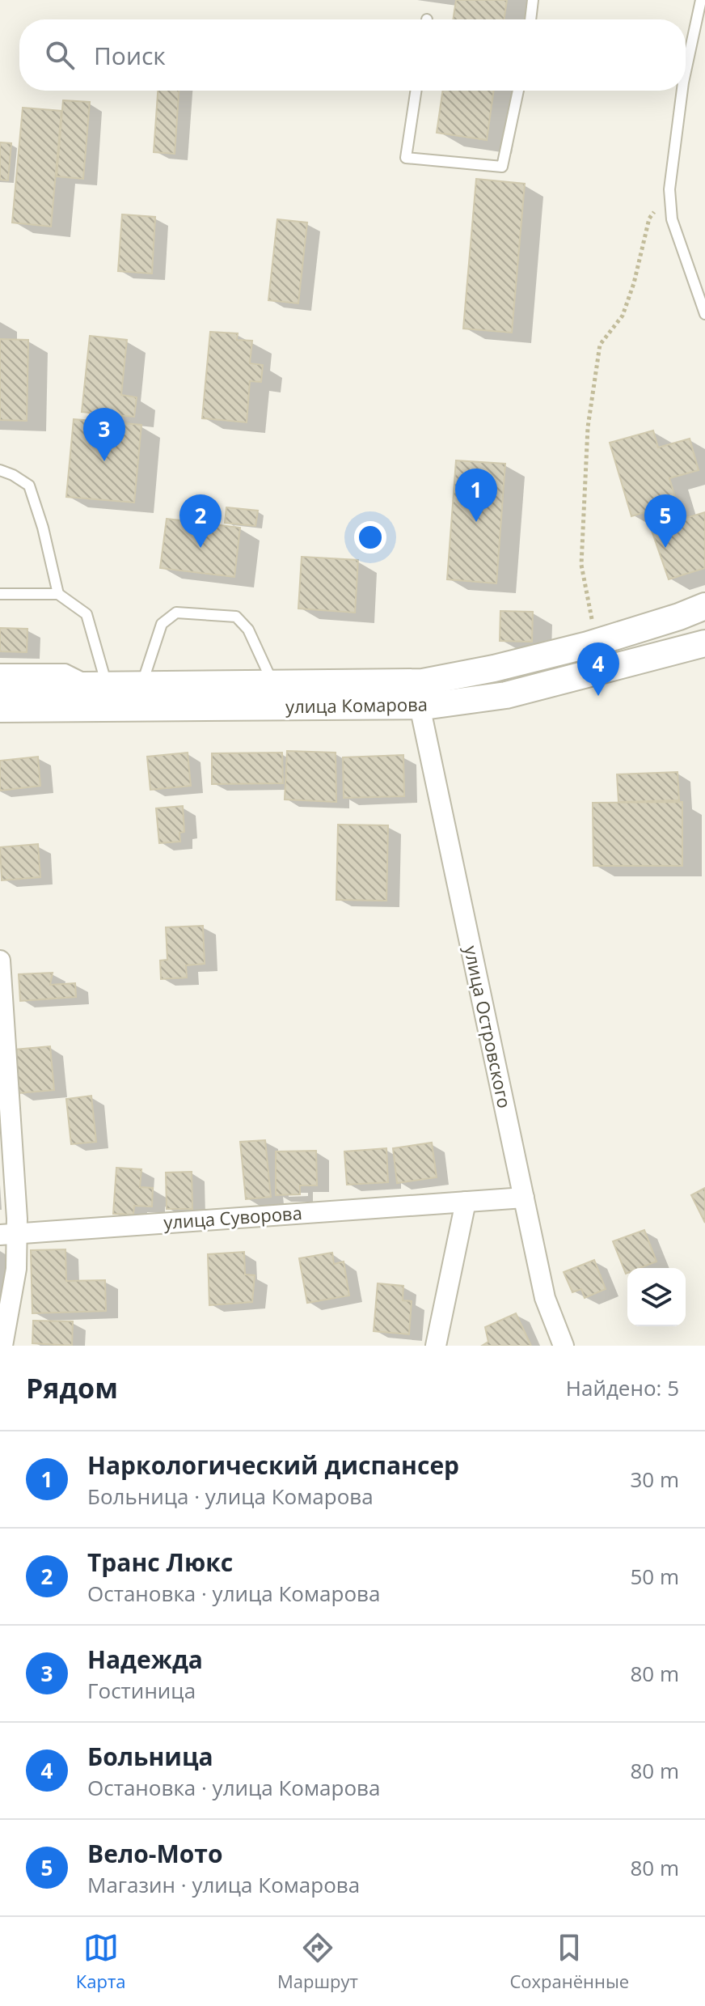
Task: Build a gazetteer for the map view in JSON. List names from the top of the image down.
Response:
{
  "streets": {
    "street": ["улица Комарова", "улица Островского", "улица Суворова"]
  },
  "crossings": [
    ["улица Комарова", "улица Островского"],
    ["улица Островского", "улица Суворова"]
  ],
  "page": {
    "search": "Поиск",
    "pins": [
      "3",
      "1",
      "2",
      "5",
      "4"
    ],
    "heading": ["Рядом", "Найдено: 5"],
    "list": [
      {
        "mark": "1",
        "name": "Наркологический диспансер",
        "note": "Больница · улица Комарова",
        "value": "30 m"
      },
      {
        "mark": "2",
        "name": "Транс Люкс",
        "note": "Остановка · улица Комарова",
        "value": "50 m"
      },
      {
        "mark": "3",
        "name": "Надежда",
        "note": "Гостиница",
        "value": "80 m"
      },
      {
        "mark": "4",
        "name": "Больница",
        "note": "Остановка · улица Комарова",
        "value": "80 m"
      },
      {
        "mark": "5",
        "name": "Вело-Мото",
        "note": "Магазин · улица Комарова",
        "value": "80 m"
      }
    ],
    "nav": ["Карта", "Маршрут", "Сохранённые"]
  }
}
